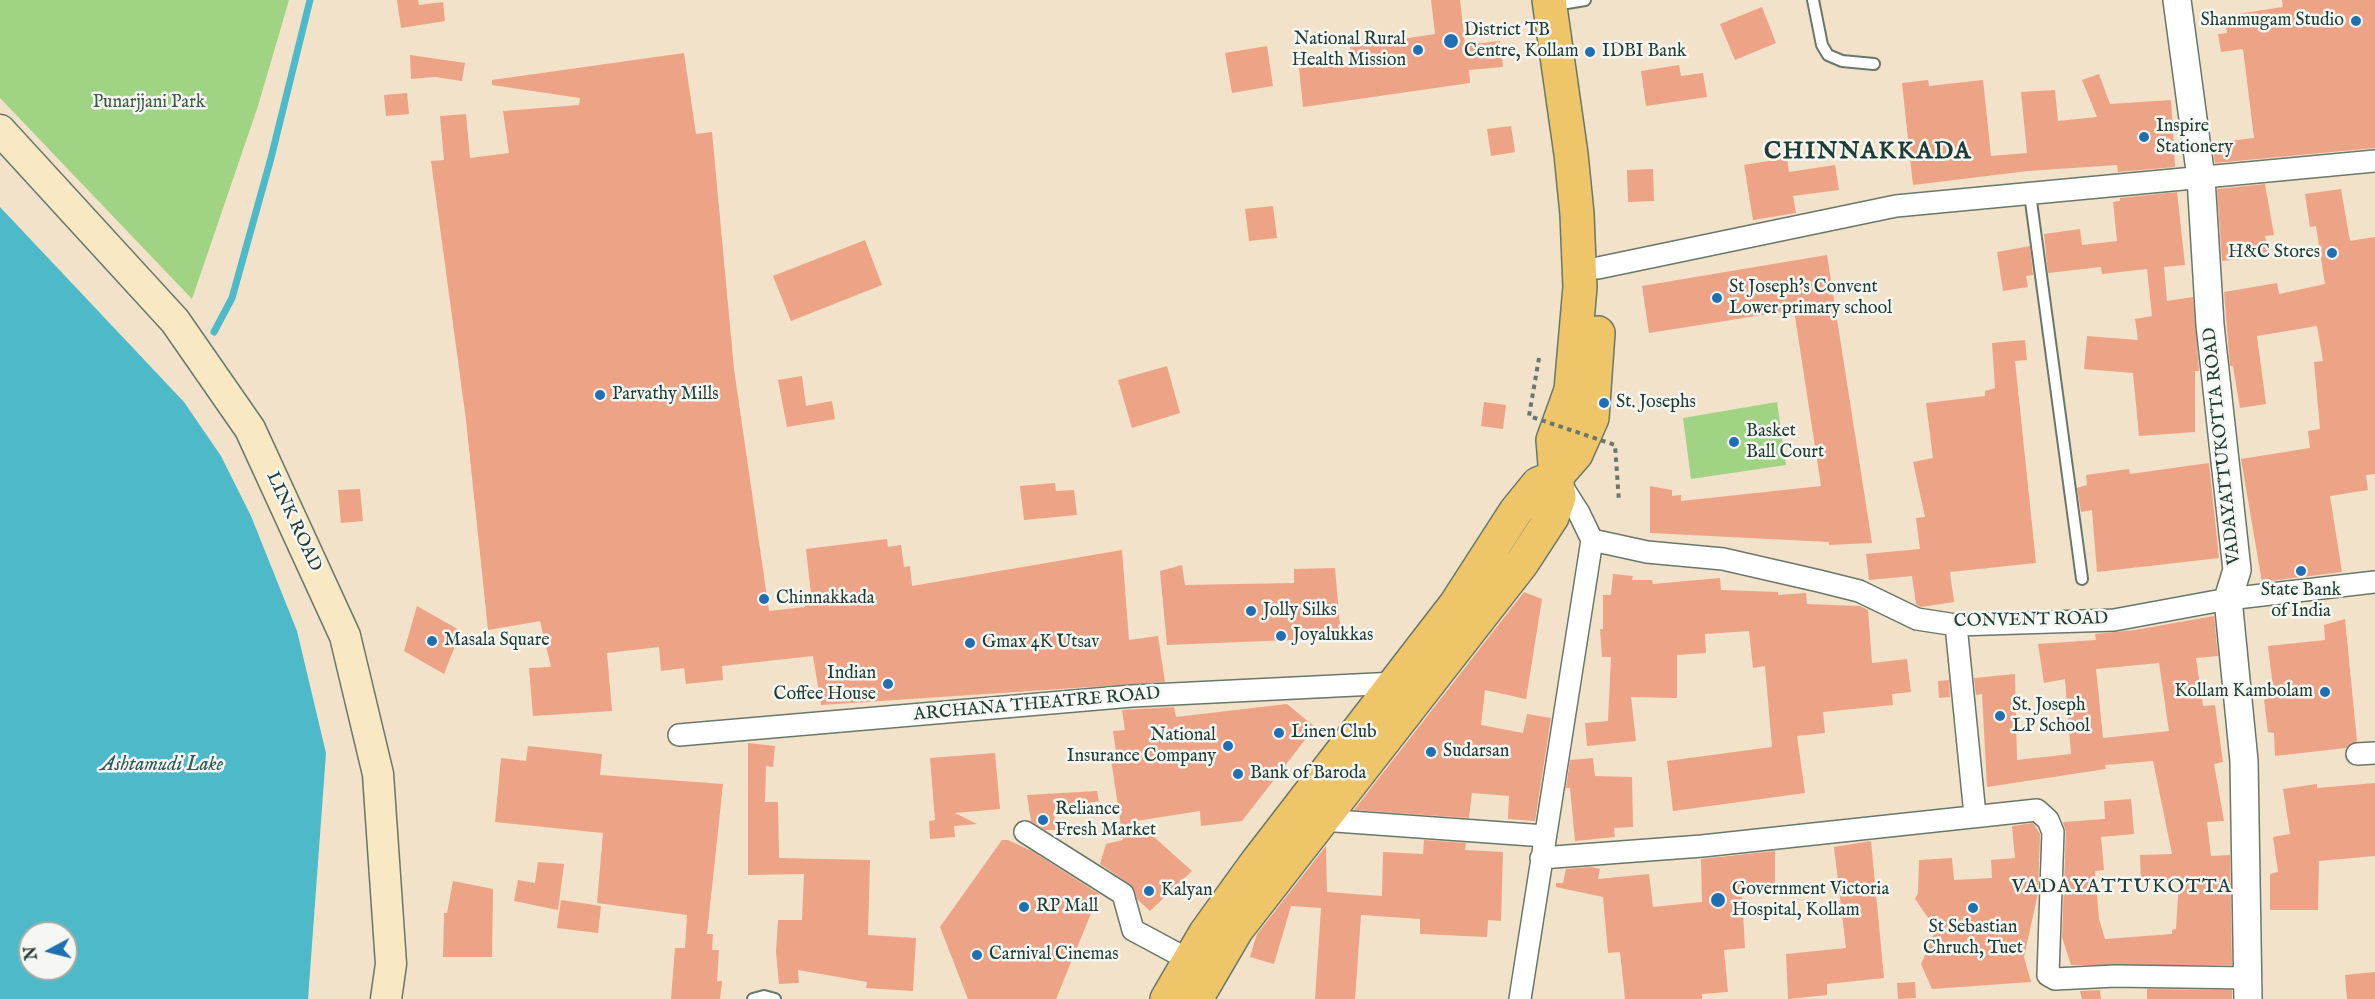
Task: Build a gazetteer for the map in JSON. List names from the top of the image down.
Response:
{
  "streets": {
    "main road": ["LINK ROAD"],
    "street": ["VADAYATTUKOTTA ROAD", "CONVENT ROAD", "ARCHANA THEATRE ROAD"]
  },
  "crossings": [
    ["VADAYATTUKOTTA ROAD", "CONVENT ROAD"]
  ],
  "districts": ["CHINNAKKADA", "VADAYATTUKOTTA"],
  "water": ["Ashtamudi Lake"],
  "parks": ["Punarjjani Park"],
  "places": [
    "Shanmugam Studio",
    "District TB Centre, Kollam",
    "National Rural Health Mission",
    "IDBI Bank",
    "Inspire Stationery",
    "H&C Stores",
    "St Joseph's Convent Lower primary school",
    "Parvathy Mills",
    "St. Josephs",
    "Basket Ball Court",
    "State Bank of India",
    "Chinnakkada",
    "Jolly Silks",
    "Joyalukkas",
    "Masala Square",
    "Gmax 4K Utsav",
    "Indian Coffee House",
    "Kollam Kambolam",
    "St. Joseph LP School",
    "Linen Club",
    "National Insurance Company",
    "Sudarsan",
    "Bank of Baroda",
    "Reliance Fresh Market",
    "Kalyan",
    "Government Victoria Hospital, Kollam",
    "RP Mall",
    "St Sebastian Chruch, Tuet",
    "Carnival Cinemas"
  ],
  "north": "left"
}
